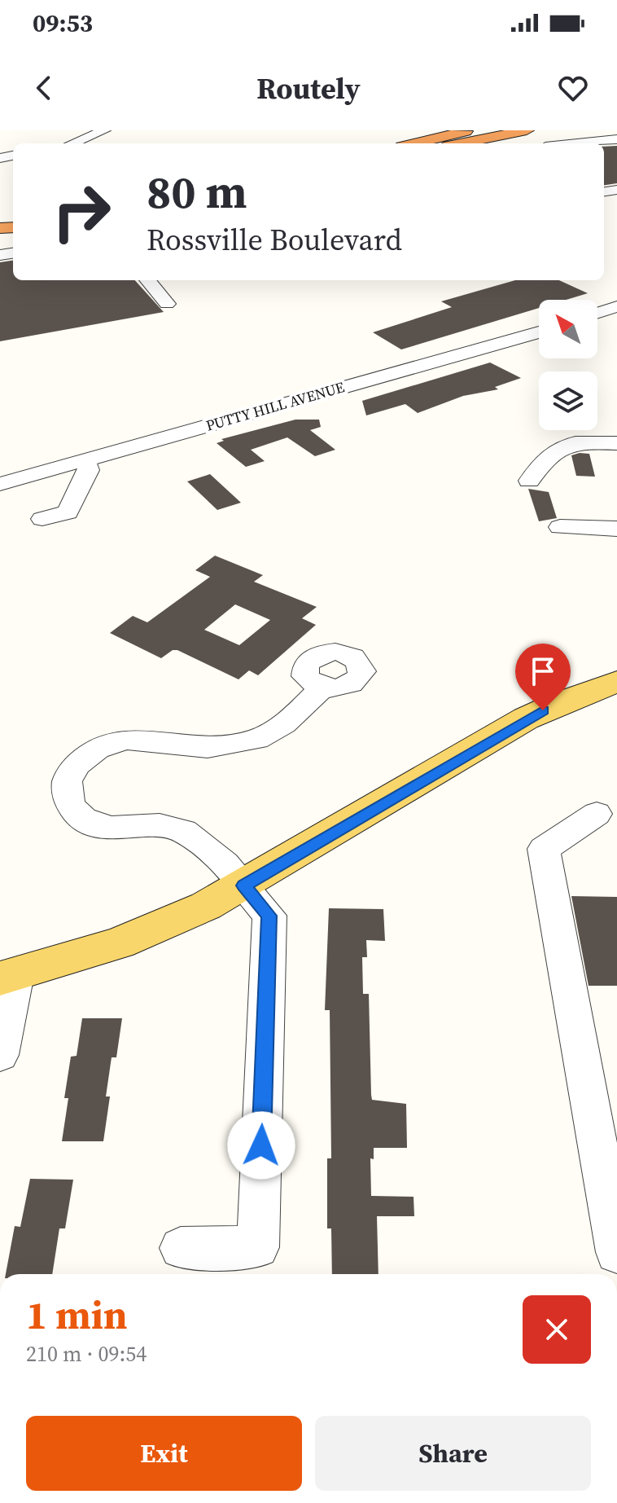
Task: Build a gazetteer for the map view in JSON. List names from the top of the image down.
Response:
{
  "streets": {
    "street": ["PUTTY HILL AVENUE"]
  },
  "north": "top left",
  "page": {
    "status": "09:53",
    "header": "Routely",
    "turn": ["80 m", "Rossville Boulevard"],
    "heading": ["1 min", "210 m · 09:54"],
    "buttons": ["Exit", "Share"]
  }
}
